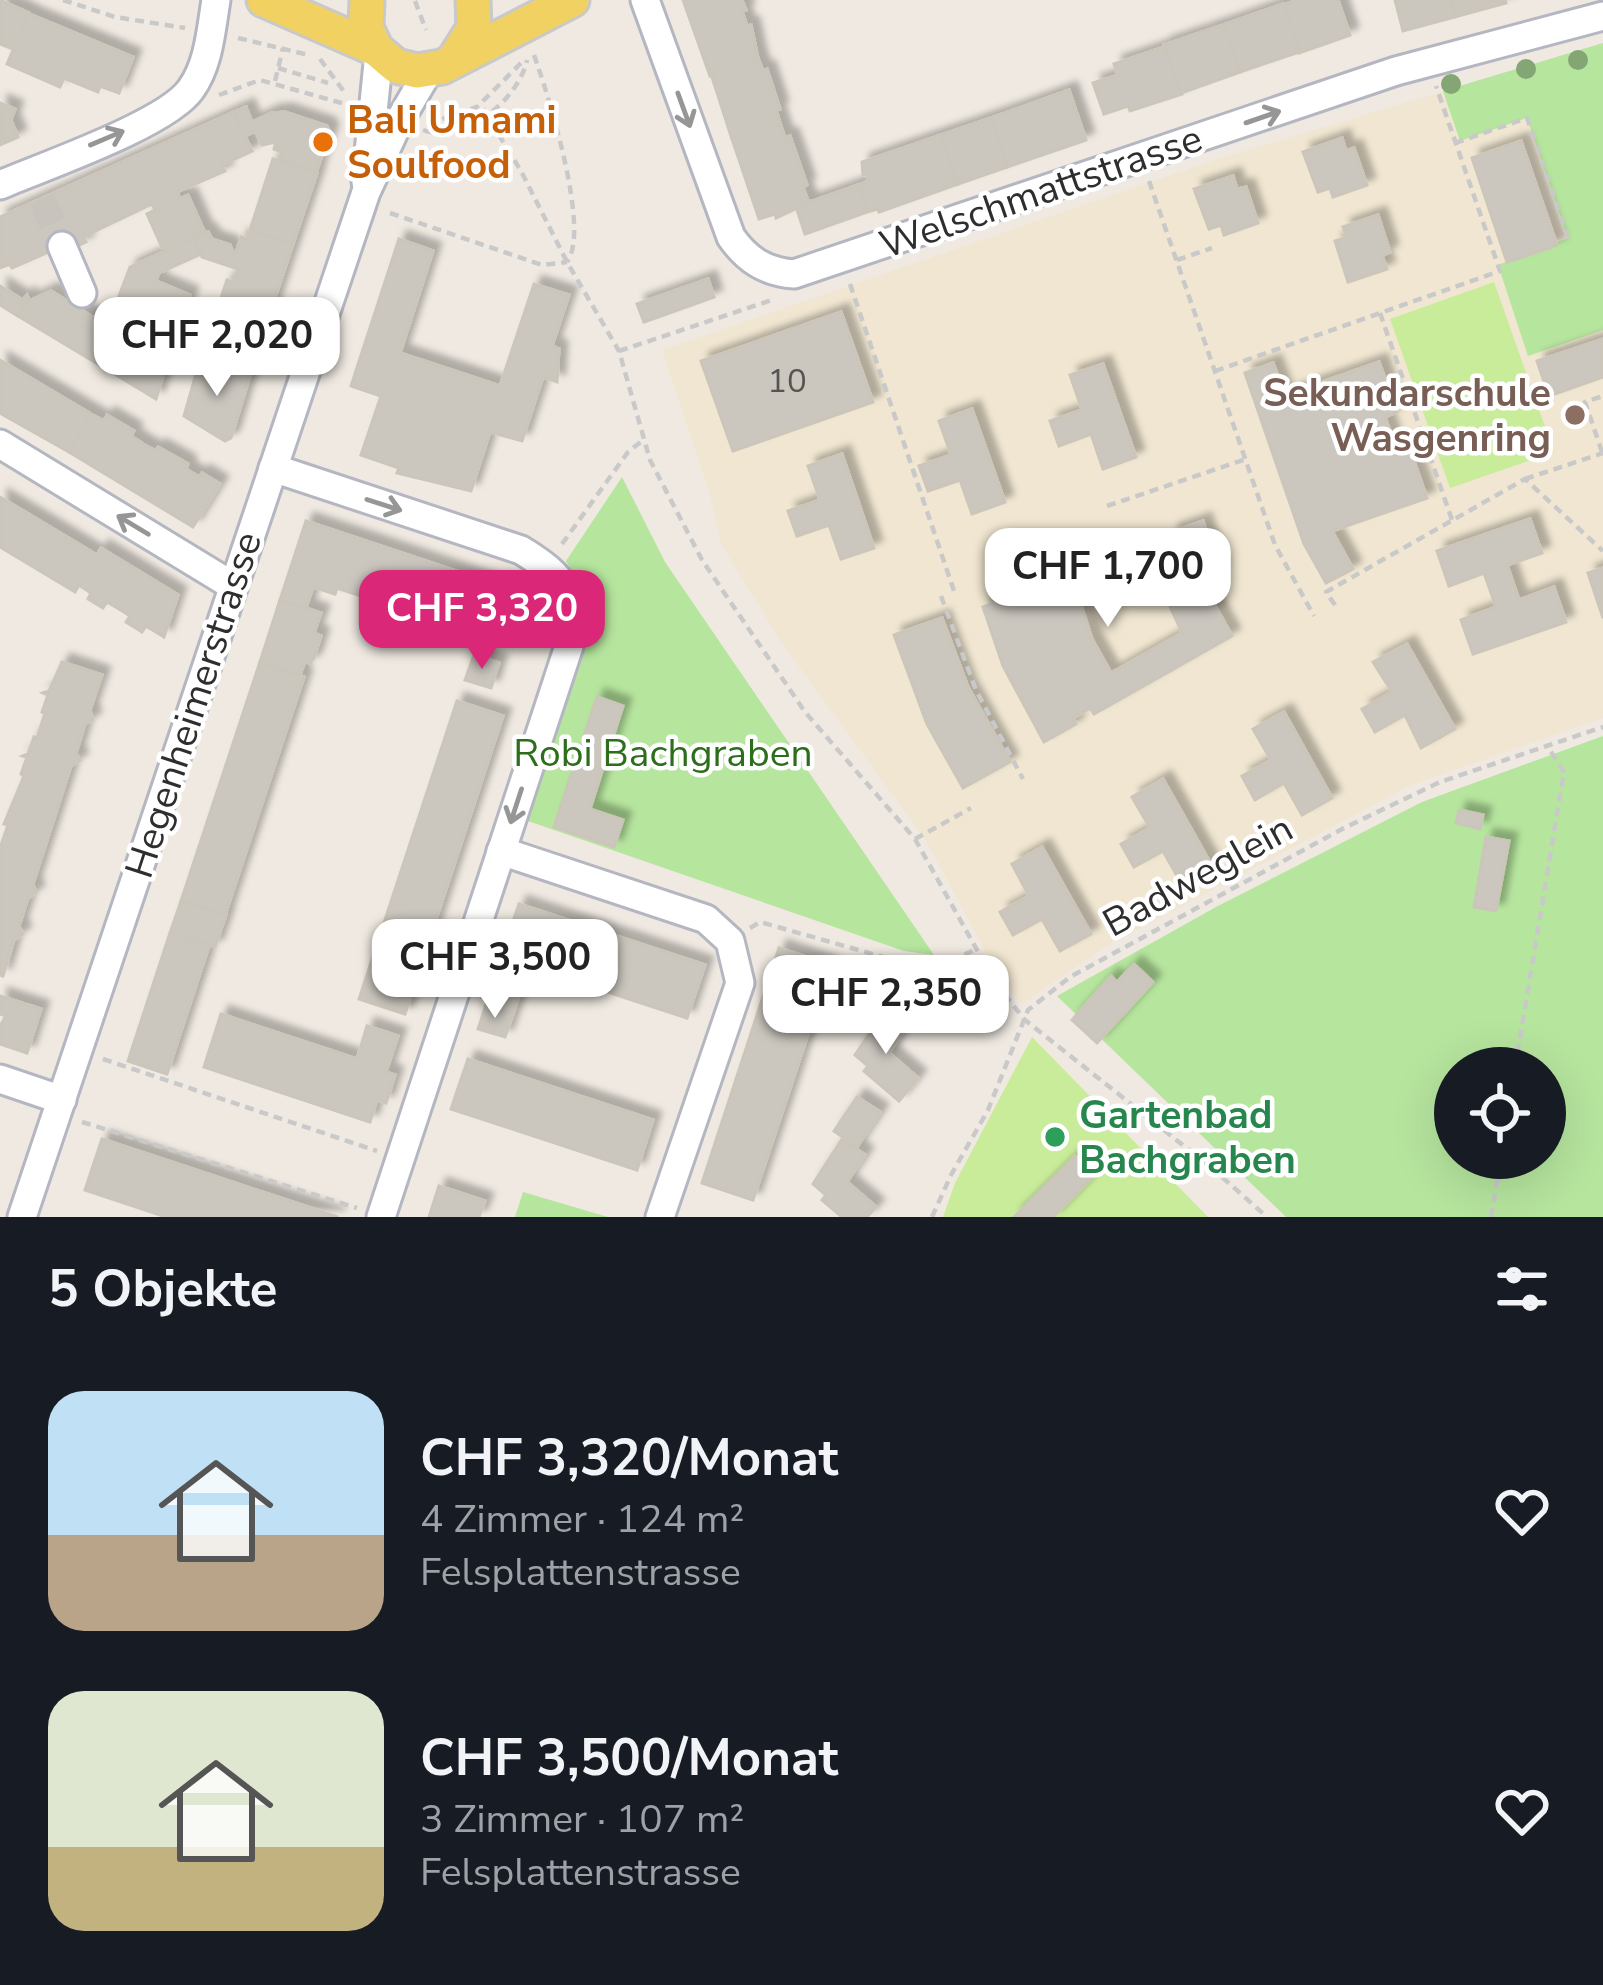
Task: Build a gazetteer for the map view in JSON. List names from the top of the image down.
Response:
{
  "streets": {
    "street": ["Welschmattstrasse", "Hegenheimerstrasse"],
    "path": ["Badweglein"]
  },
  "one_way": ["Welschmattstrasse"],
  "parks": ["Robi Bachgraben"],
  "places": ["Bali Umami Soulfood", "Sekundarschule Wasgenring", "Gartenbad Bachgraben"],
  "house_numbers": ["10"],
  "page": {
    "price": [
      "CHF 2,020",
      "CHF 1,700",
      "CHF 3,320",
      "CHF 3,500",
      "CHF 2,350"
    ],
    "heading": "5 Objekte",
    "list": [
      {
        "name": "CHF 3,320/Monat",
        "note": "4 Zimmer · 124 m² · Felsplattenstrasse"
      },
      {
        "name": "CHF 3,500/Monat",
        "note": "3 Zimmer · 107 m² · Felsplattenstrasse"
      }
    ]
  }
}
